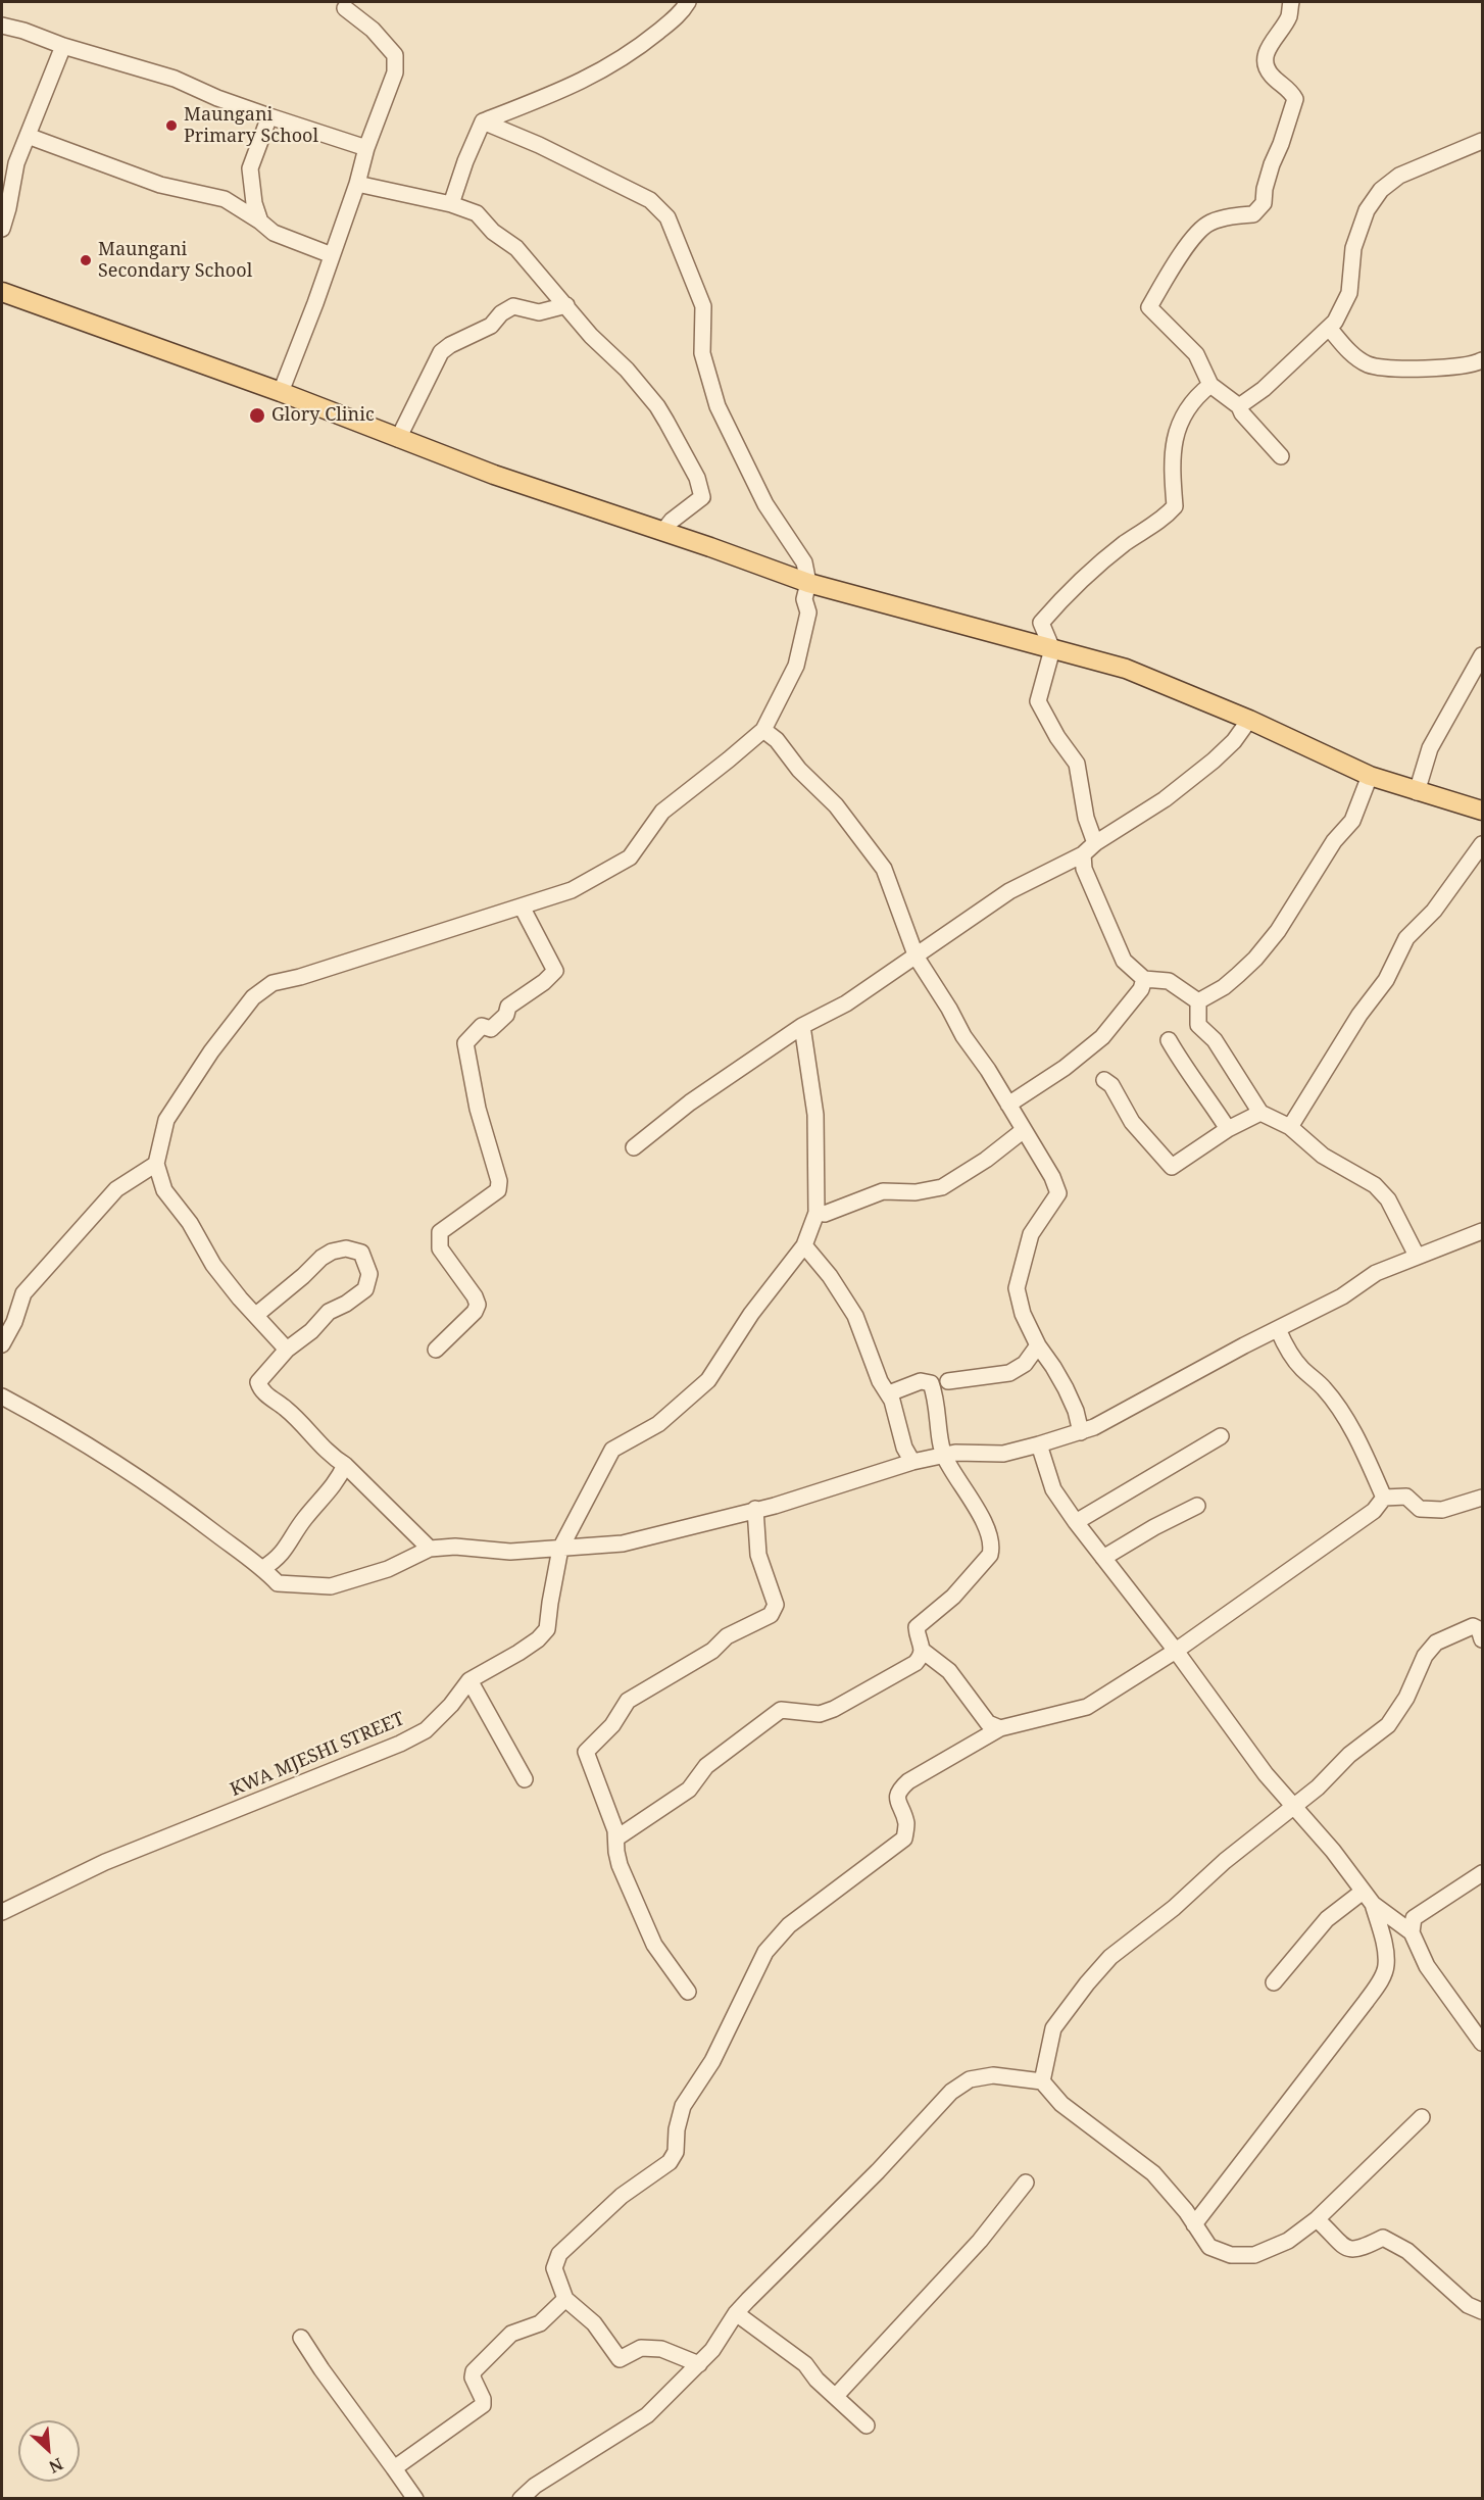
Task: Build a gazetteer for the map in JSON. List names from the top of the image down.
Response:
{
  "streets": {
    "street": ["KWA MJESHI STREET"]
  },
  "places": ["Maungani Primary School", "Maungani Secondary School", "Glory Clinic"],
  "north": "bottom right"
}
